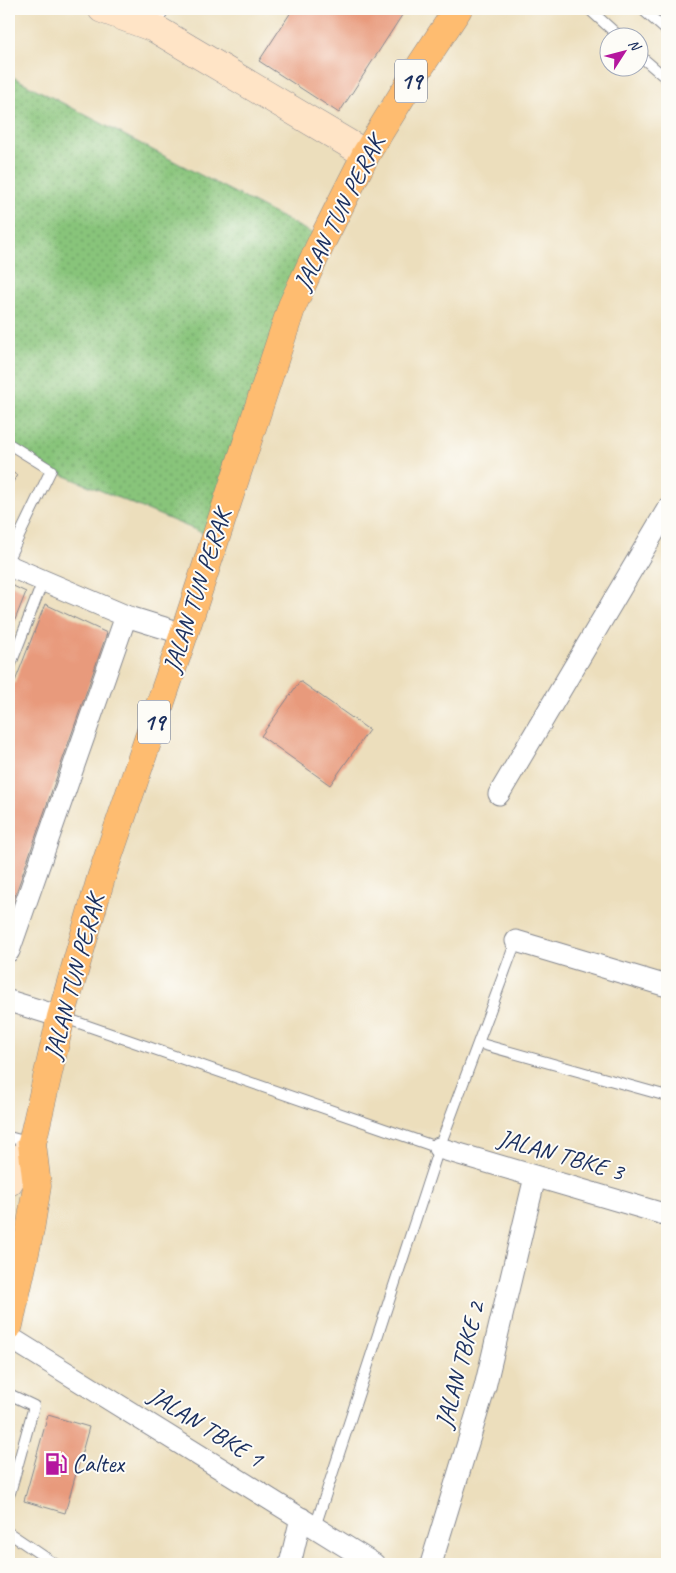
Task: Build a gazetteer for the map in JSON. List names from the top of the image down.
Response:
{
  "streets": {
    "main road": ["19", "JALAN TUN PERAK"],
    "street": ["JALAN TBKE 3", "JALAN TBKE 2", "JALAN TBKE 1"]
  },
  "crossings": [
    ["JALAN TBKE 3", "JALAN TBKE 2"]
  ],
  "places": {
    "fuel station": ["Caltex"]
  },
  "north": "top right"
}
